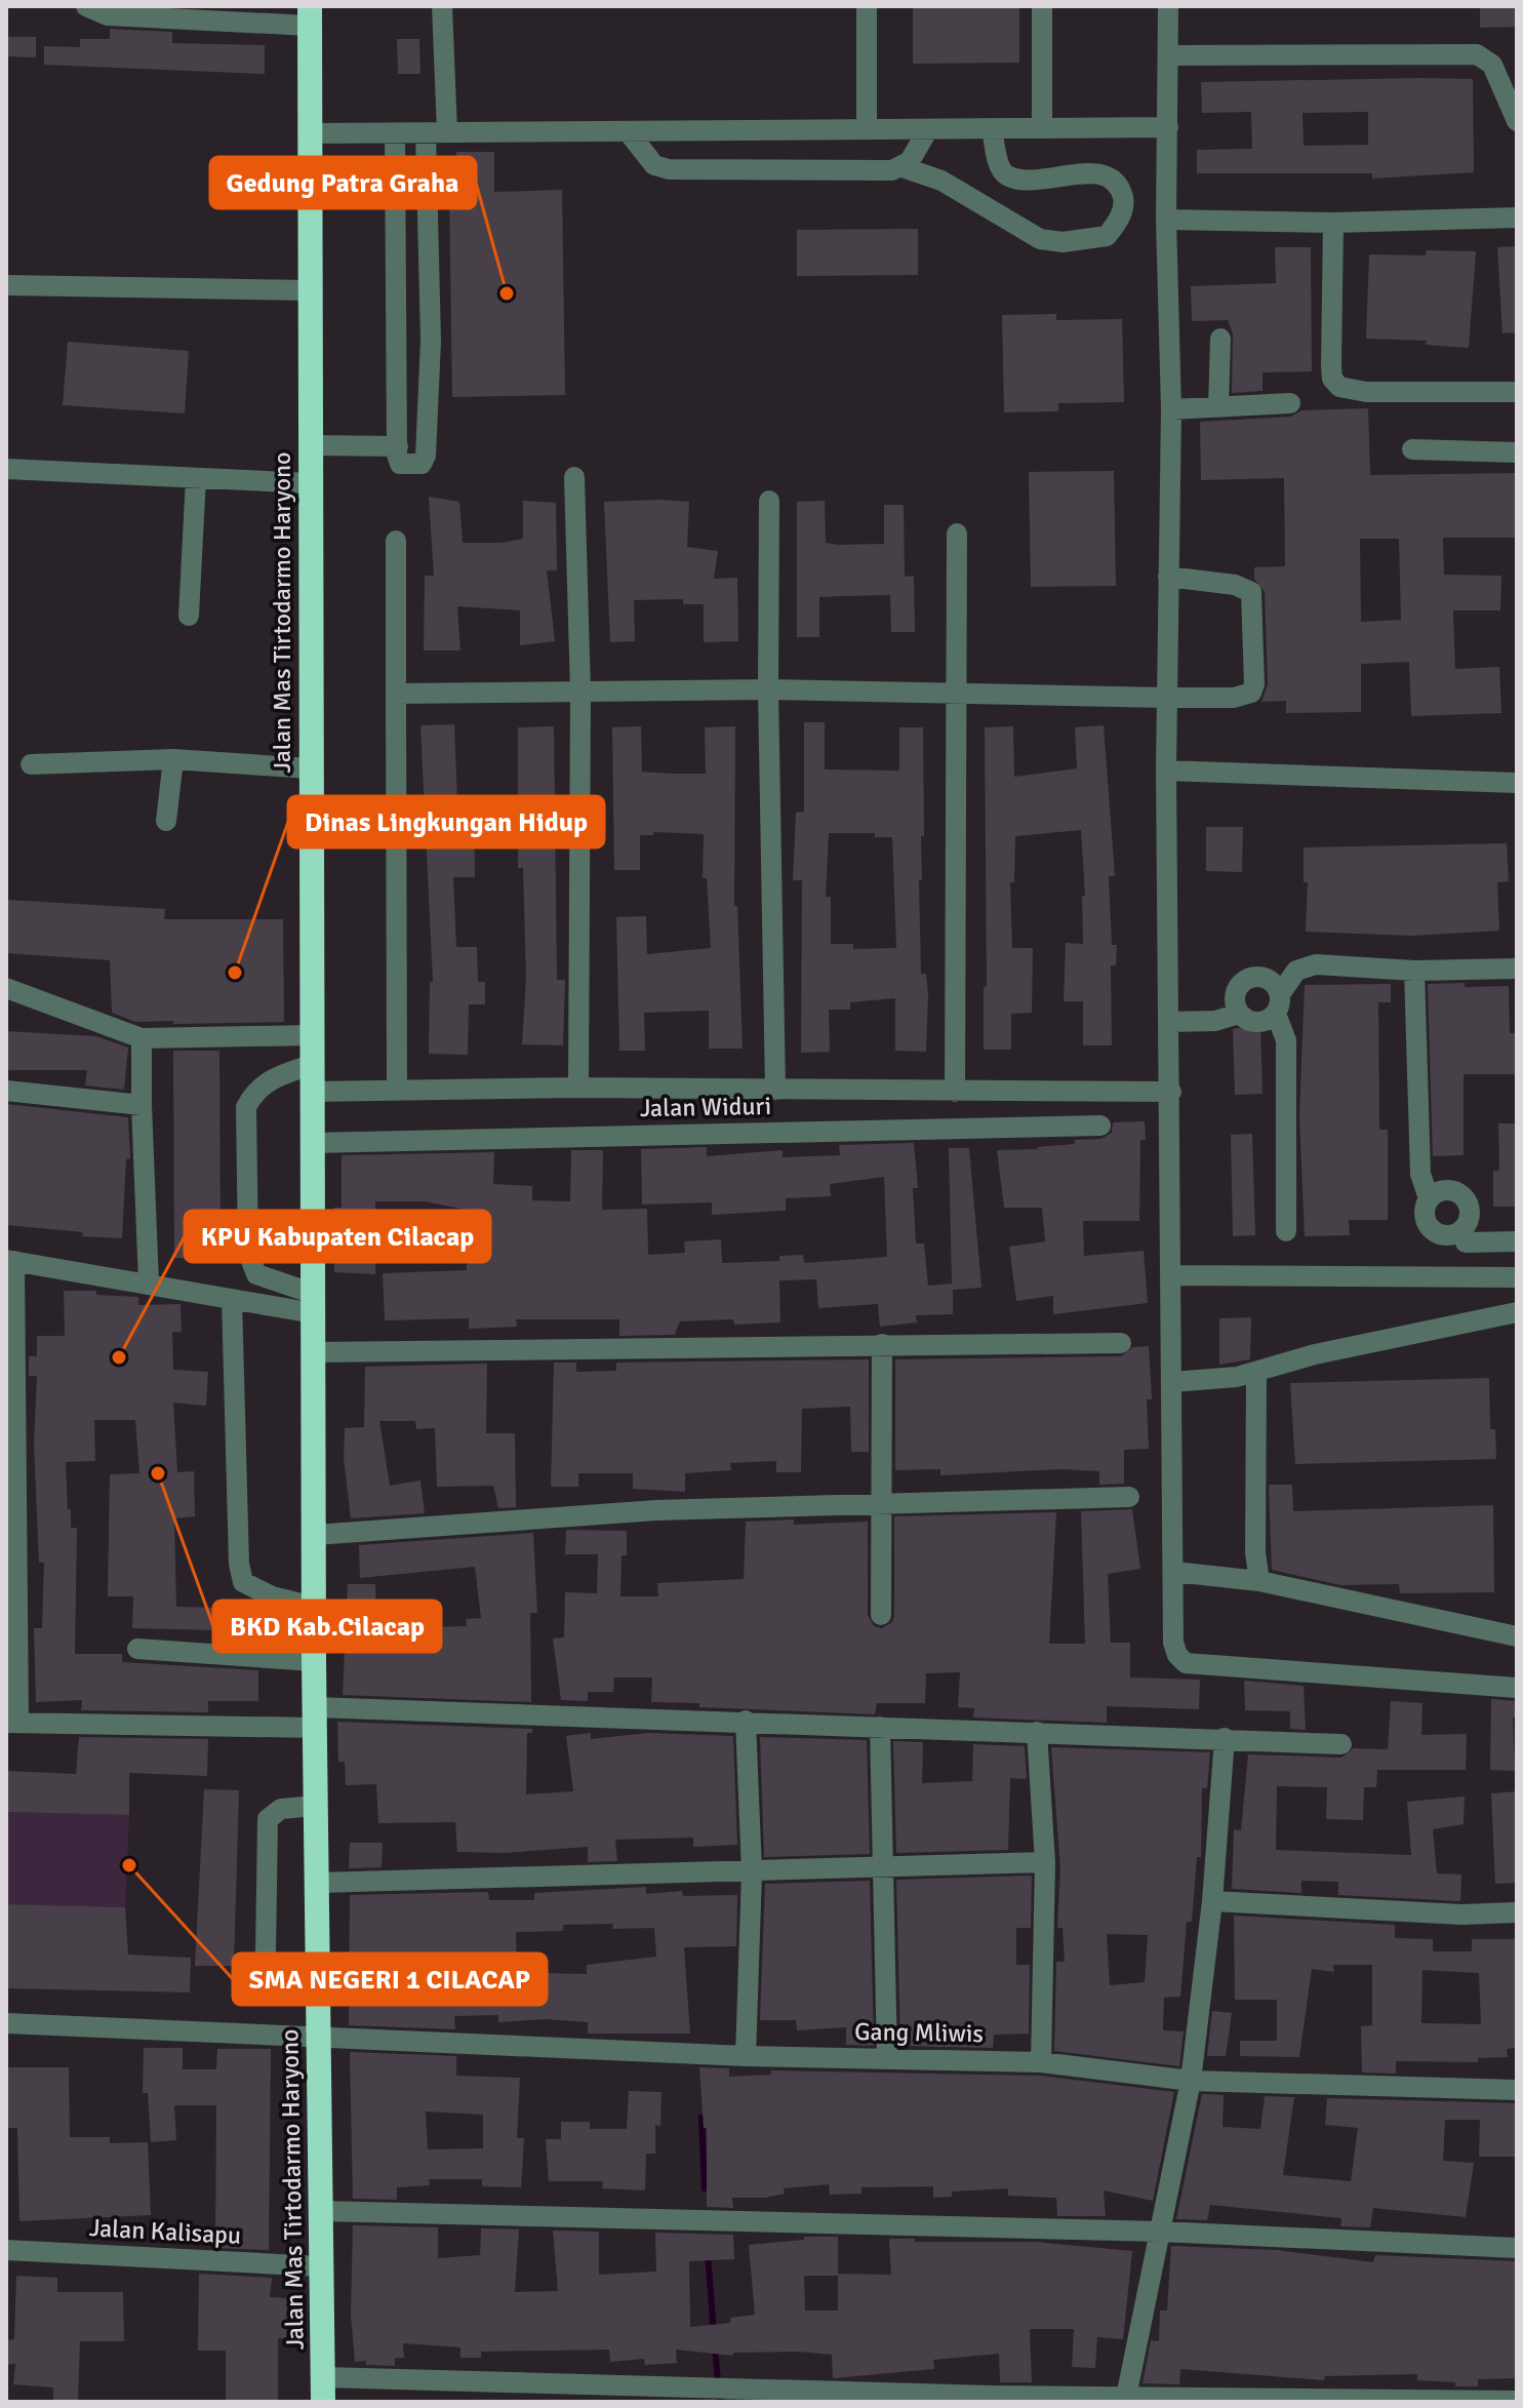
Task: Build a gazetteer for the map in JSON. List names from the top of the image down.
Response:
{
  "streets": {
    "highway": ["Jalan Mas Tirtodarmo Haryono"],
    "street": ["Jalan Widuri", "Gang Mliwis", "Jalan Kalisapu"]
  },
  "crossings": [
    ["Jalan Mas Tirtodarmo Haryono", "Jalan Widuri"],
    ["Jalan Mas Tirtodarmo Haryono", "Gang Mliwis"],
    ["Jalan Mas Tirtodarmo Haryono", "Jalan Kalisapu"]
  ],
  "places": [
    "Gedung Patra Graha",
    "Dinas Lingkungan Hidup",
    "KPU Kabupaten Cilacap",
    "BKD Kab.Cilacap",
    "SMA NEGERI 1 CILACAP"
  ]
}
